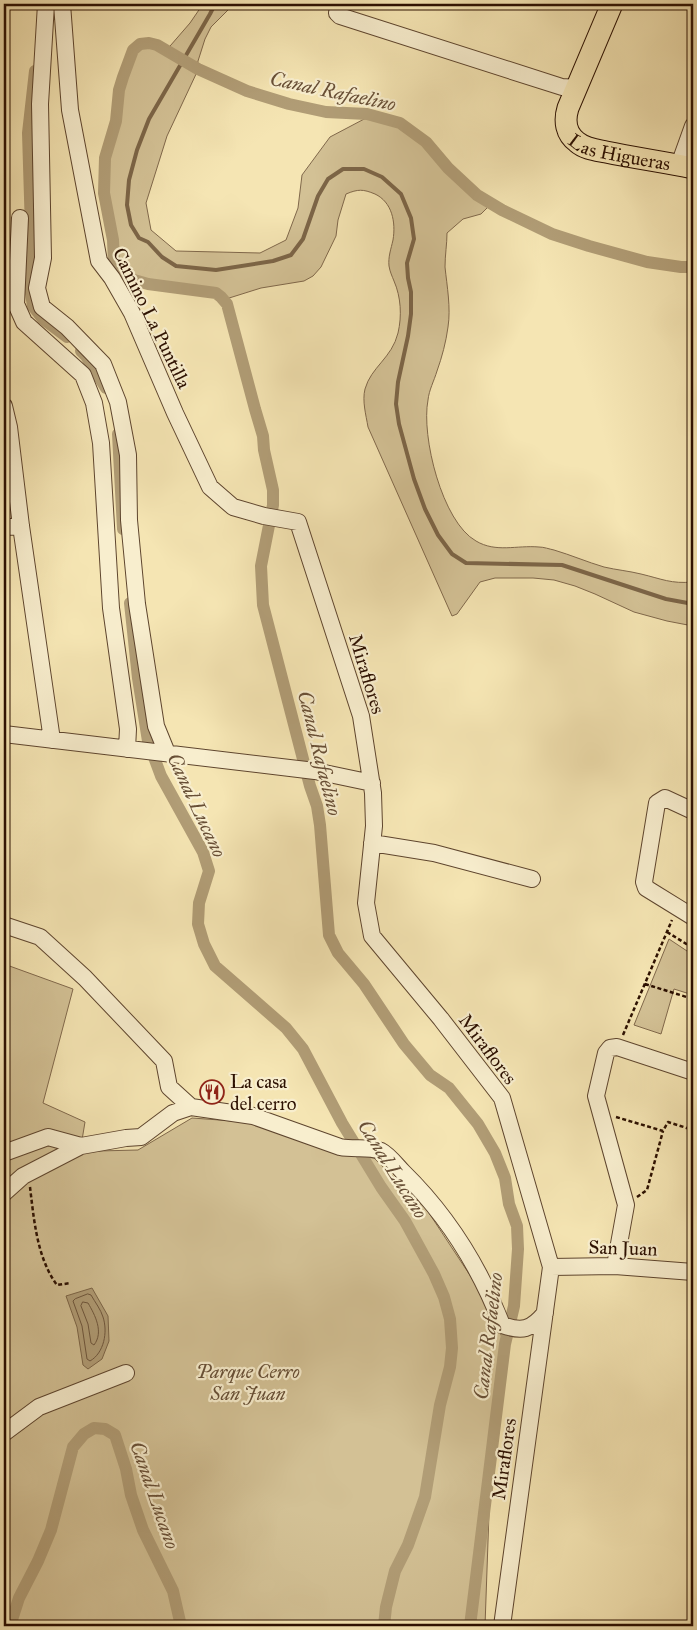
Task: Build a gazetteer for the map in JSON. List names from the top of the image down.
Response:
{
  "streets": {
    "main road": ["Las Higueras"],
    "street": ["Camino La Puntilla", "Miraflores", "San Juan"]
  },
  "crossings": [
    ["Camino La Puntilla", "Miraflores"],
    ["Miraflores", "San Juan"]
  ],
  "water": ["Canal Rafaelino", "Canal Lucano"],
  "parks": ["Parque Cerro San Juan"],
  "places": {
    "restaurant": ["La casa del cerro"]
  }
}
